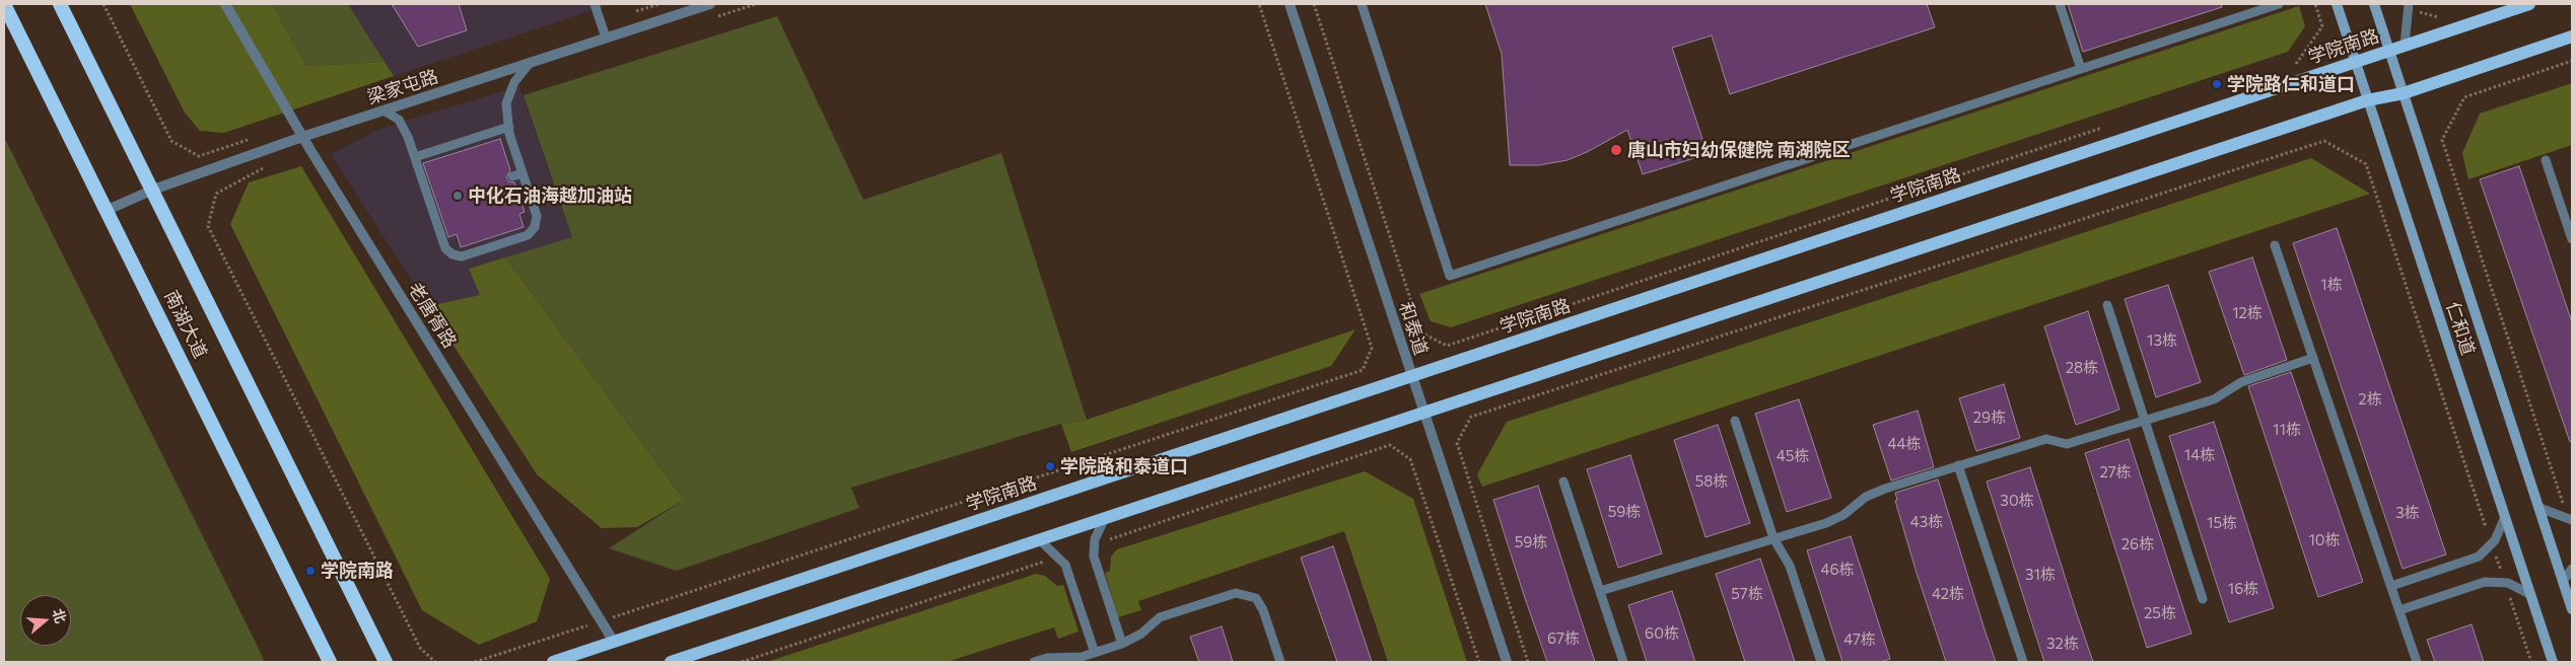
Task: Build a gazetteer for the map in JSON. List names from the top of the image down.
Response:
{
  "streets": {
    "highway": ["南湖大道"],
    "main road": ["学院南路", "仁和道"],
    "street": ["梁家屯路", "老唐胥路", "和泰道"]
  },
  "crossings": [
    ["学院南路", "老唐胥路"],
    ["学院南路", "和泰道"],
    ["学院南路", "仁和道"],
    ["梁家屯路", "老唐胥路"],
    ["梁家屯路", "南湖大道"]
  ],
  "places": [
    "学院路仁和道口",
    "唐山市妇幼保健院 南湖院区",
    "中化石油海越加油站",
    "学院路和泰道口",
    "学院南路"
  ],
  "house_numbers": [
    "1栋",
    "12栋",
    "13栋",
    "28栋",
    "2栋",
    "29栋",
    "11栋",
    "44栋",
    "14栋",
    "45栋",
    "27栋",
    "58栋",
    "30栋",
    "59栋",
    "3栋",
    "43栋",
    "15栋",
    "10栋",
    "59栋",
    "26栋",
    "46栋",
    "31栋",
    "16栋",
    "57栋",
    "42栋",
    "25栋",
    "60栋",
    "67栋",
    "47栋",
    "32栋"
  ],
  "north": "right"
}
